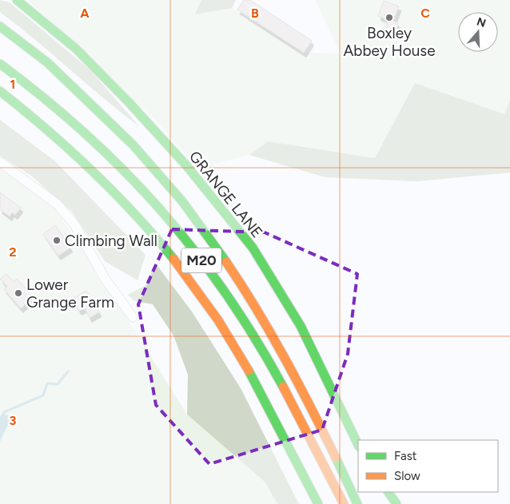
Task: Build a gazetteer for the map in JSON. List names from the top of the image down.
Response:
{
  "streets": {
    "main road": ["GRANGE LANE", "M20"]
  },
  "places": ["Boxley Abbey House", "Climbing Wall", "Lower Grange Farm"],
  "legend": ["Fast", "Slow"],
  "north": "top",
  "grid": {
    "columns": ["A", "B", "C"],
    "rows": ["1", "2", "3"]
  }
}
